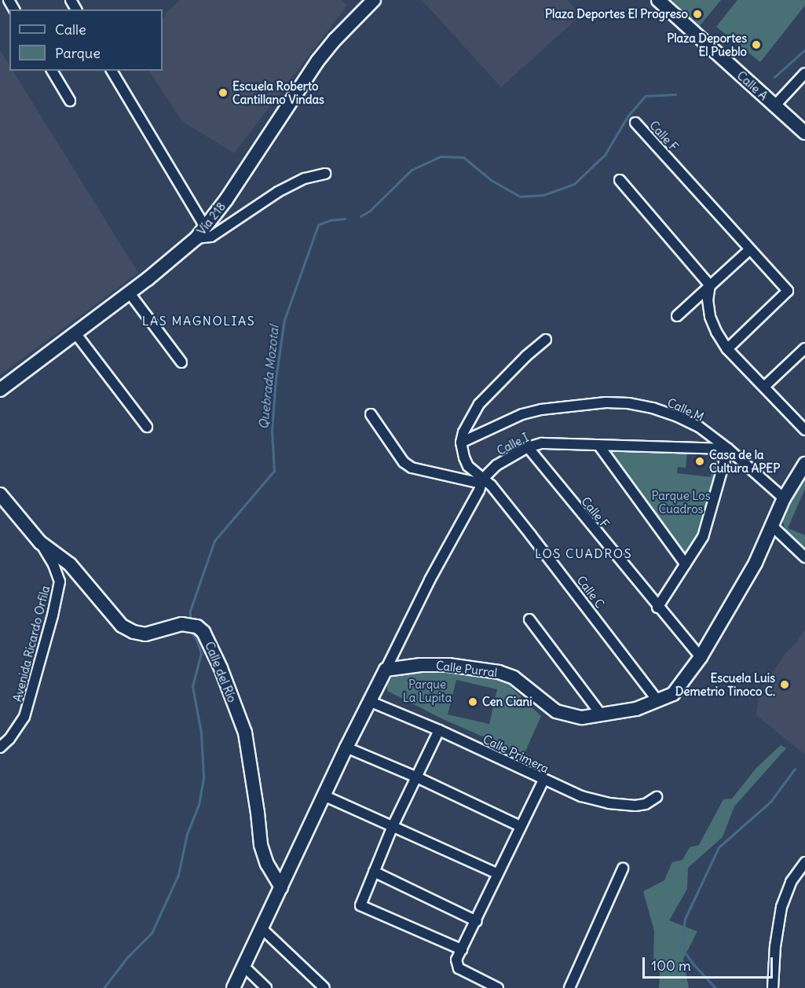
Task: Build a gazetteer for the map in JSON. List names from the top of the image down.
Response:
{
  "streets": {
    "street": [
      "Calle A",
      "Calle F",
      "Vía 218",
      "Calle M",
      "Calle I",
      "Calle C",
      "Avenida Ricardo Orfila",
      "Calle Purral",
      "Calle del Río",
      "Calle Primera"
    ]
  },
  "crossings": [
    ["Calle F", "Calle I"],
    ["Calle F", "Calle Purral"],
    ["Calle M", "Calle I"],
    ["Calle M", "Calle C"],
    ["Calle I", "Calle C"],
    ["Calle I", "Calle Purral"],
    ["Calle C", "Calle Purral"],
    ["Avenida Ricardo Orfila", "Calle del Río"]
  ],
  "districts": ["LAS MAGNOLIAS", "LOS CUADROS"],
  "water": ["Quebrada Mozotal"],
  "parks": ["Parque Los Cuadros", "Parque La Lupita"],
  "places": [
    "Plaza Deportes El Progreso",
    "Plaza Deportes El Pueblo",
    "Escuela Roberto Cantillano Vindas",
    "Casa de la Cultura APEP",
    "Escuela Luis Demetrio Tinoco C.",
    "Cen Ciani"
  ],
  "legend": ["Calle", "Parque"],
  "scale_bar": "100 m"
}
